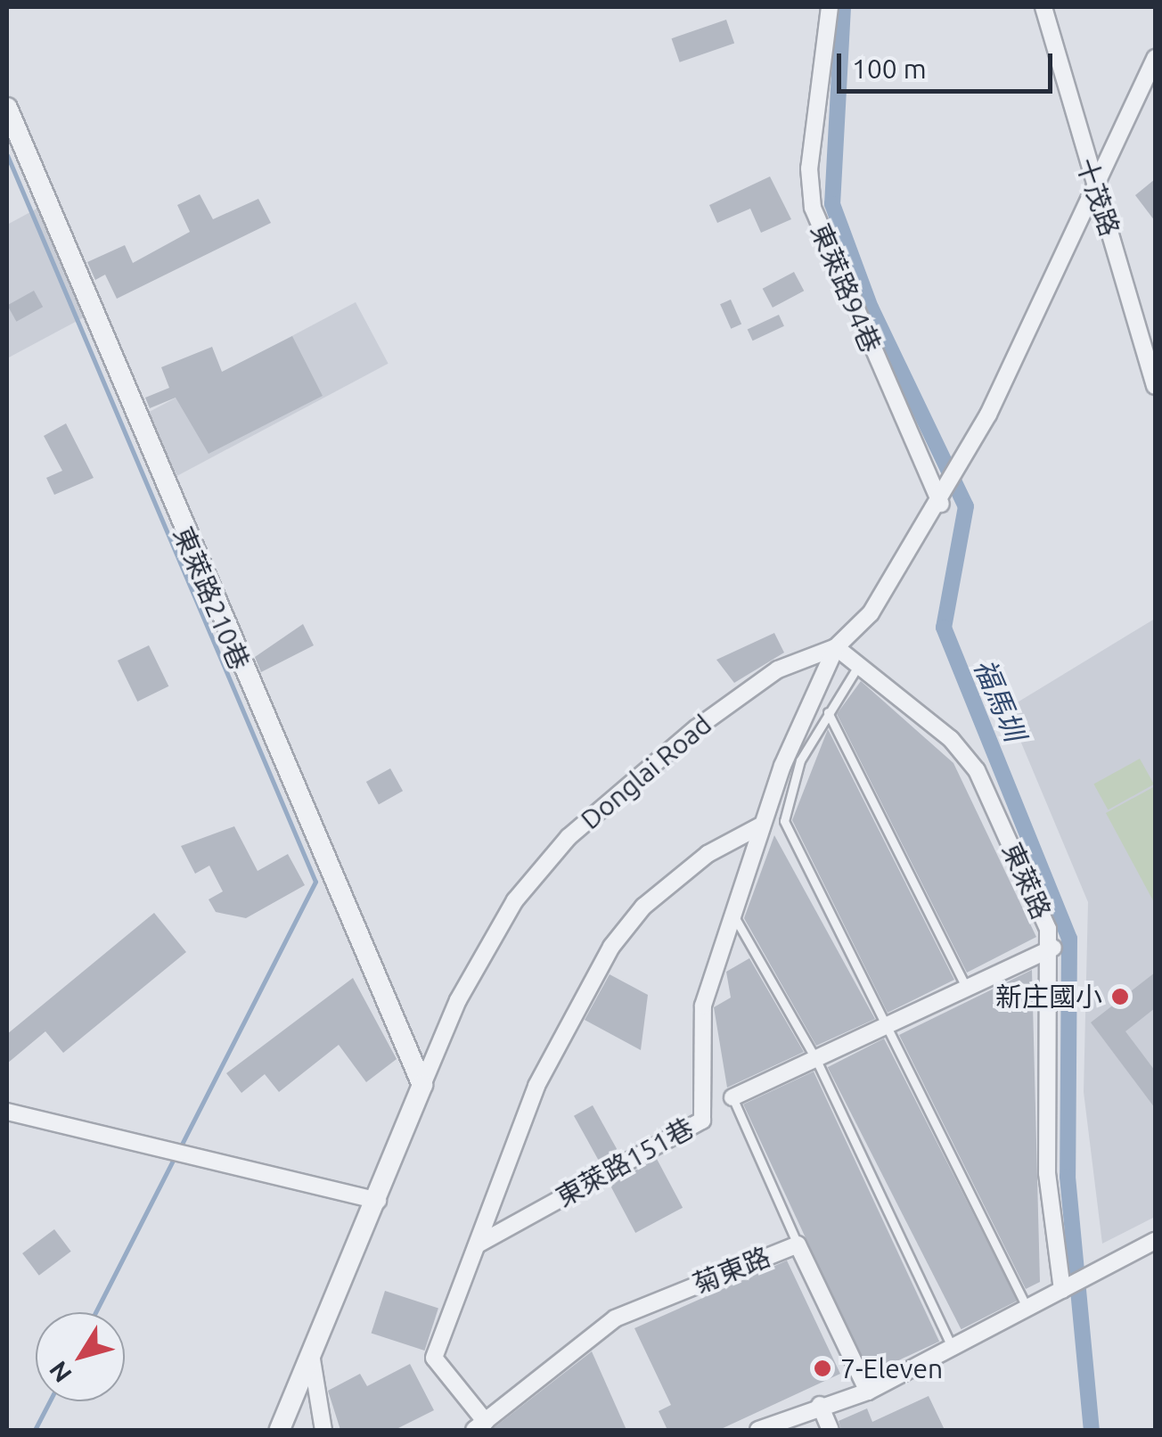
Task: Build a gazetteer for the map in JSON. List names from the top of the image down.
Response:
{
  "streets": {
    "street": [
      "十茂路",
      "東萊路94巷",
      "東萊路210巷",
      "Donglai Road",
      "東萊路",
      "東萊路151巷",
      "菊東路"
    ]
  },
  "crossings": [
    ["十茂路", "Donglai Road"],
    ["東萊路94巷", "Donglai Road"],
    ["東萊路210巷", "Donglai Road"],
    ["Donglai Road", "東萊路"],
    ["Donglai Road", "東萊路151巷"],
    ["東萊路", "東萊路151巷"]
  ],
  "water": ["福馬圳"],
  "places": ["新庄國小", "7-Eleven"],
  "scale_bar": "100 m",
  "north": "bottom left"
}
